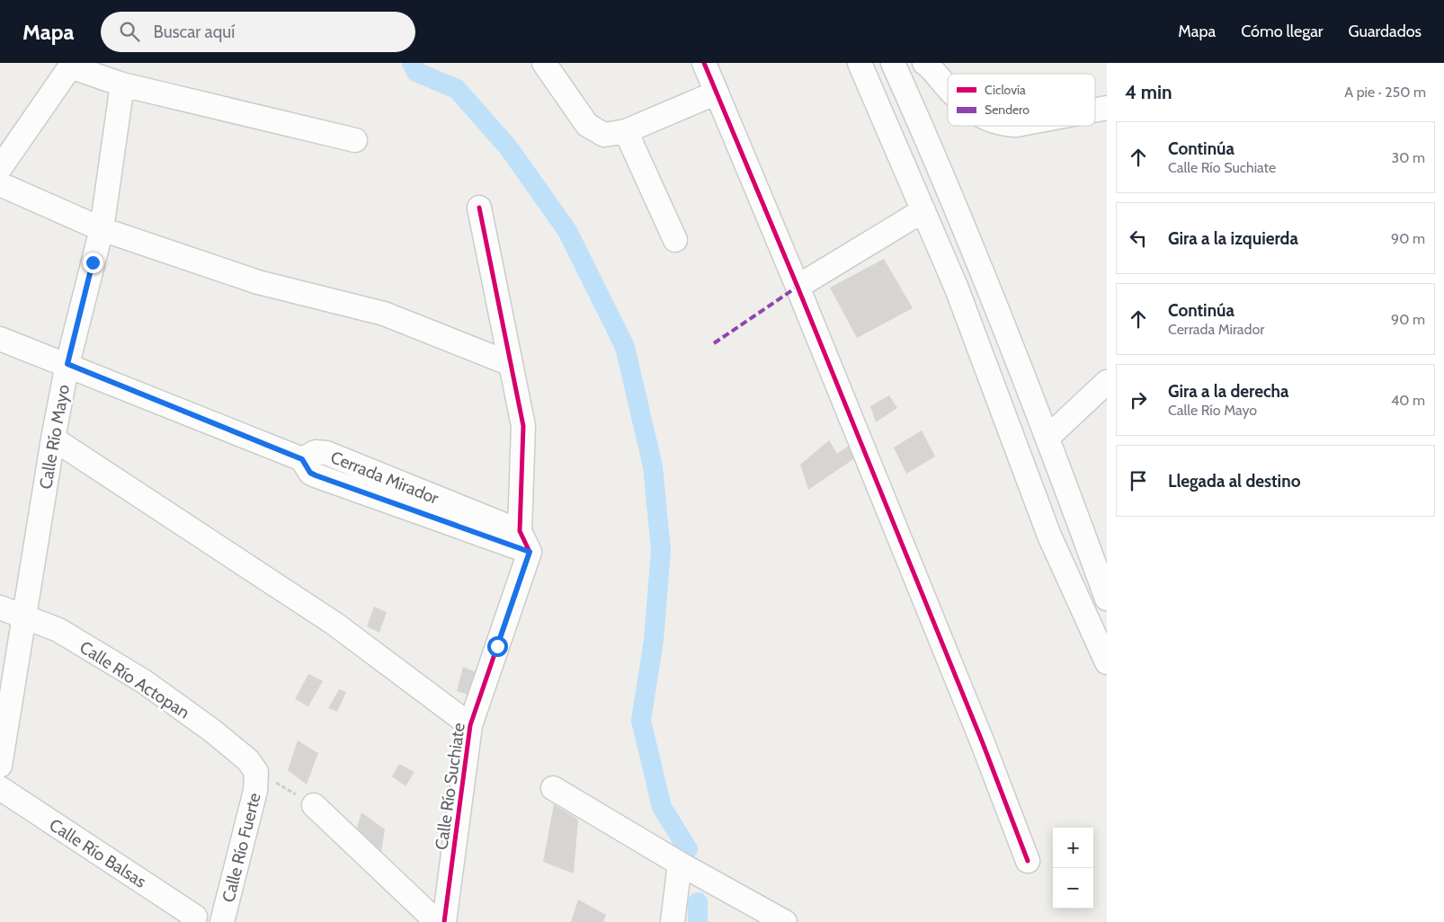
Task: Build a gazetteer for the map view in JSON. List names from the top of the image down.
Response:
{
  "streets": {
    "street": [
      "Calle Río Mayo",
      "Cerrada Mirador",
      "Calle Río Actopan",
      "Calle Río Suchiate",
      "Calle Río Fuerte",
      "Calle Río Balsas"
    ]
  },
  "crossings": [
    ["Calle Río Mayo", "Cerrada Mirador"],
    ["Calle Río Mayo", "Calle Río Actopan"],
    ["Cerrada Mirador", "Calle Río Suchiate"],
    ["Calle Río Actopan", "Calle Río Fuerte"]
  ],
  "legend": ["Ciclovía", "Sendero"],
  "page": {
    "header": "Mapa",
    "search": "Buscar aquí",
    "nav": ["Mapa", "Cómo llegar", "Guardados"],
    "heading": ["4 min", "A pie · 250 m"],
    "list": [
      ["Continúa", "Calle Río Suchiate", "30 m"],
      ["Gira a la izquierda", "90 m"],
      ["Continúa", "Cerrada Mirador", "90 m"],
      ["Gira a la derecha", "Calle Río Mayo", "40 m"],
      "Llegada al destino"
    ],
    "map_buttons": ["+", "−"]
  }
}
